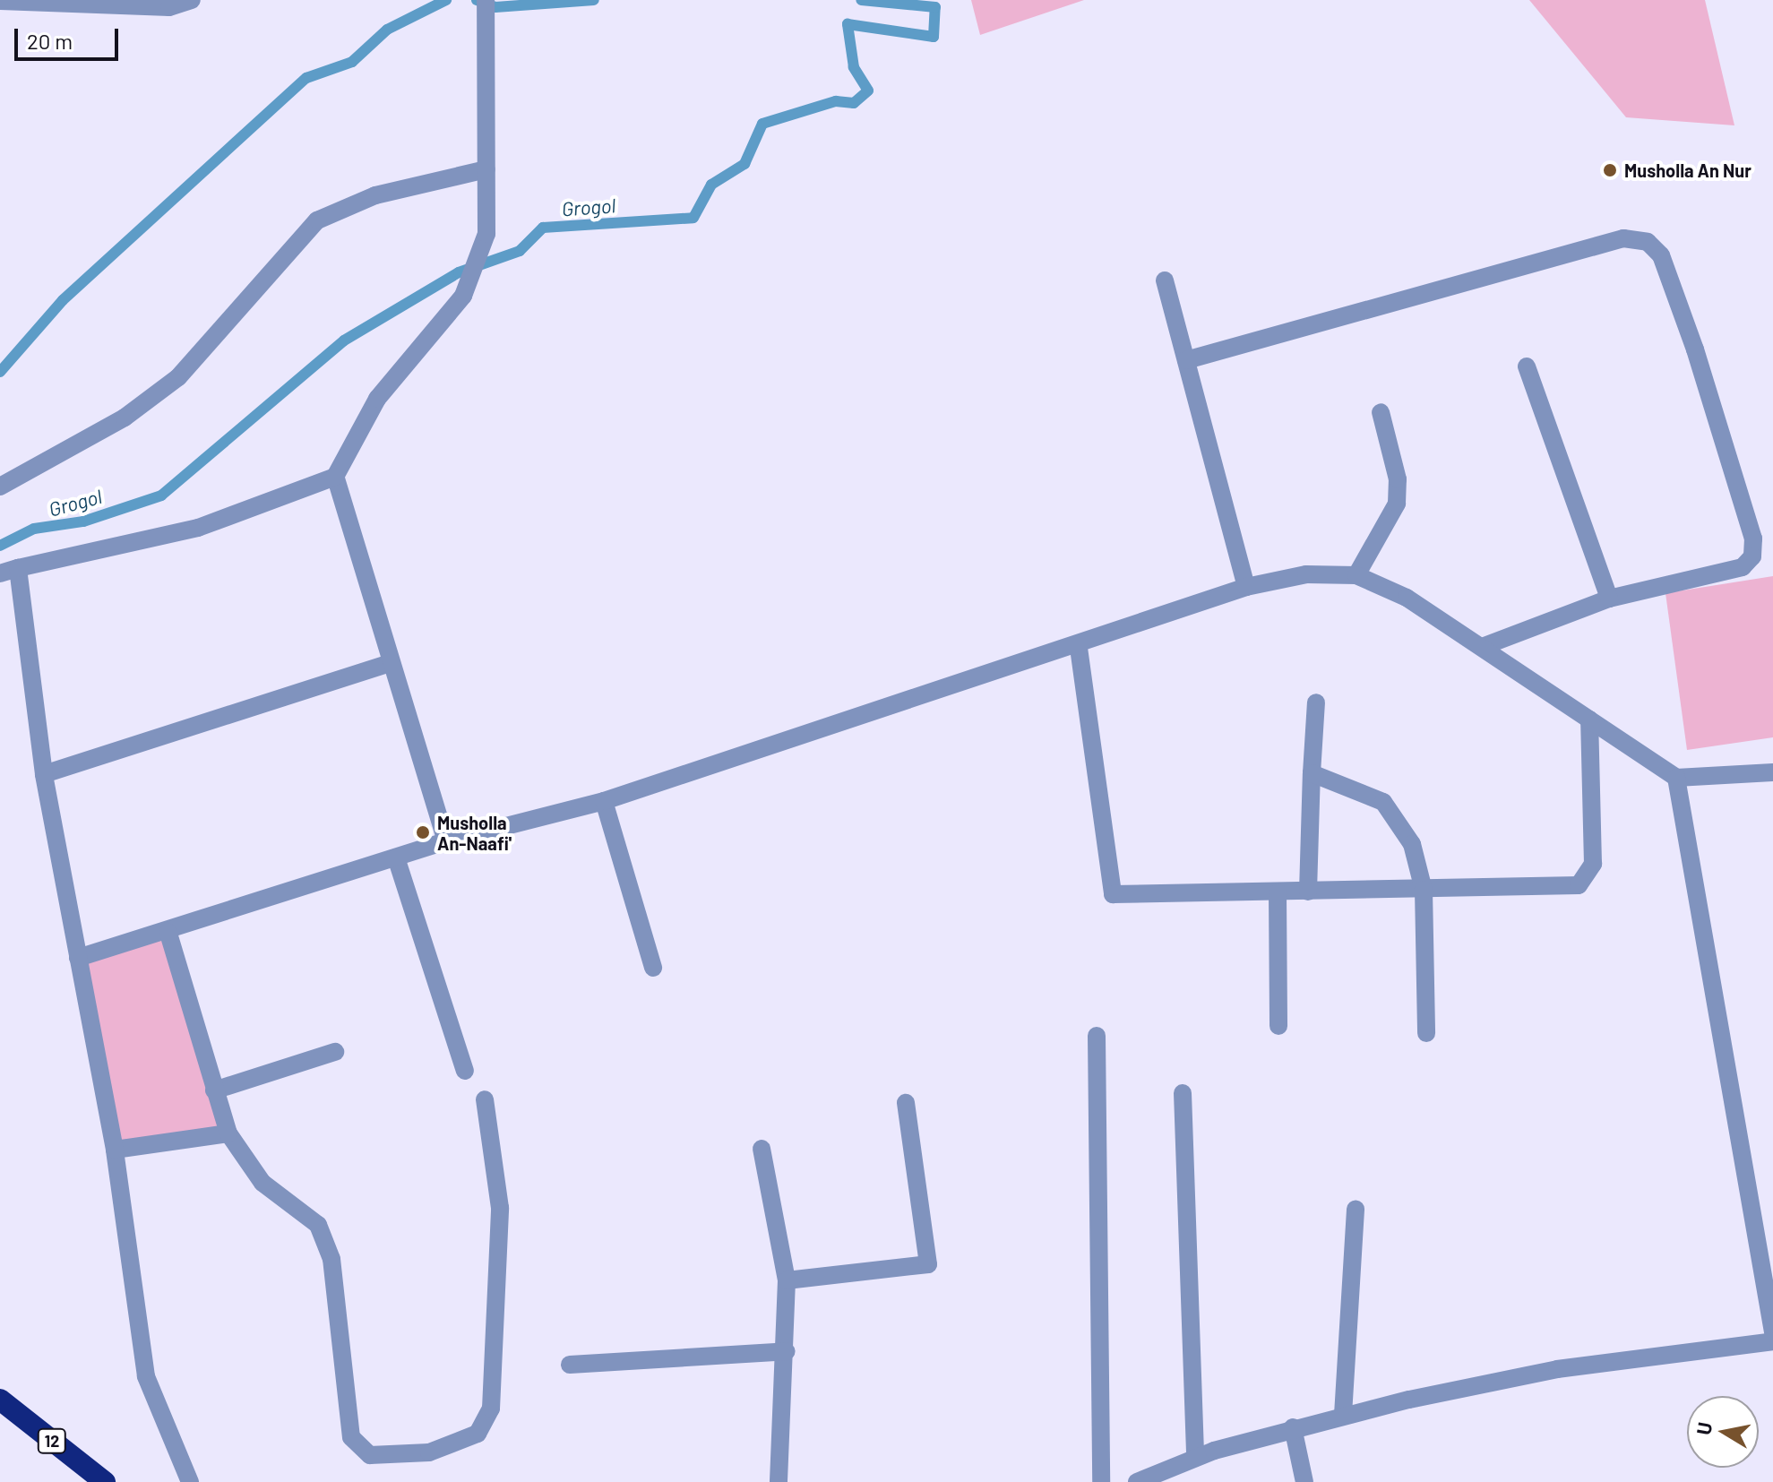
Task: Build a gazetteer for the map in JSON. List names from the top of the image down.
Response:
{
  "streets": {
    "highway": ["12"]
  },
  "water": ["Grogol"],
  "places": ["Musholla An Nur", "Musholla An-Naafi'"],
  "scale_bar": "20 m",
  "north": "left"
}
